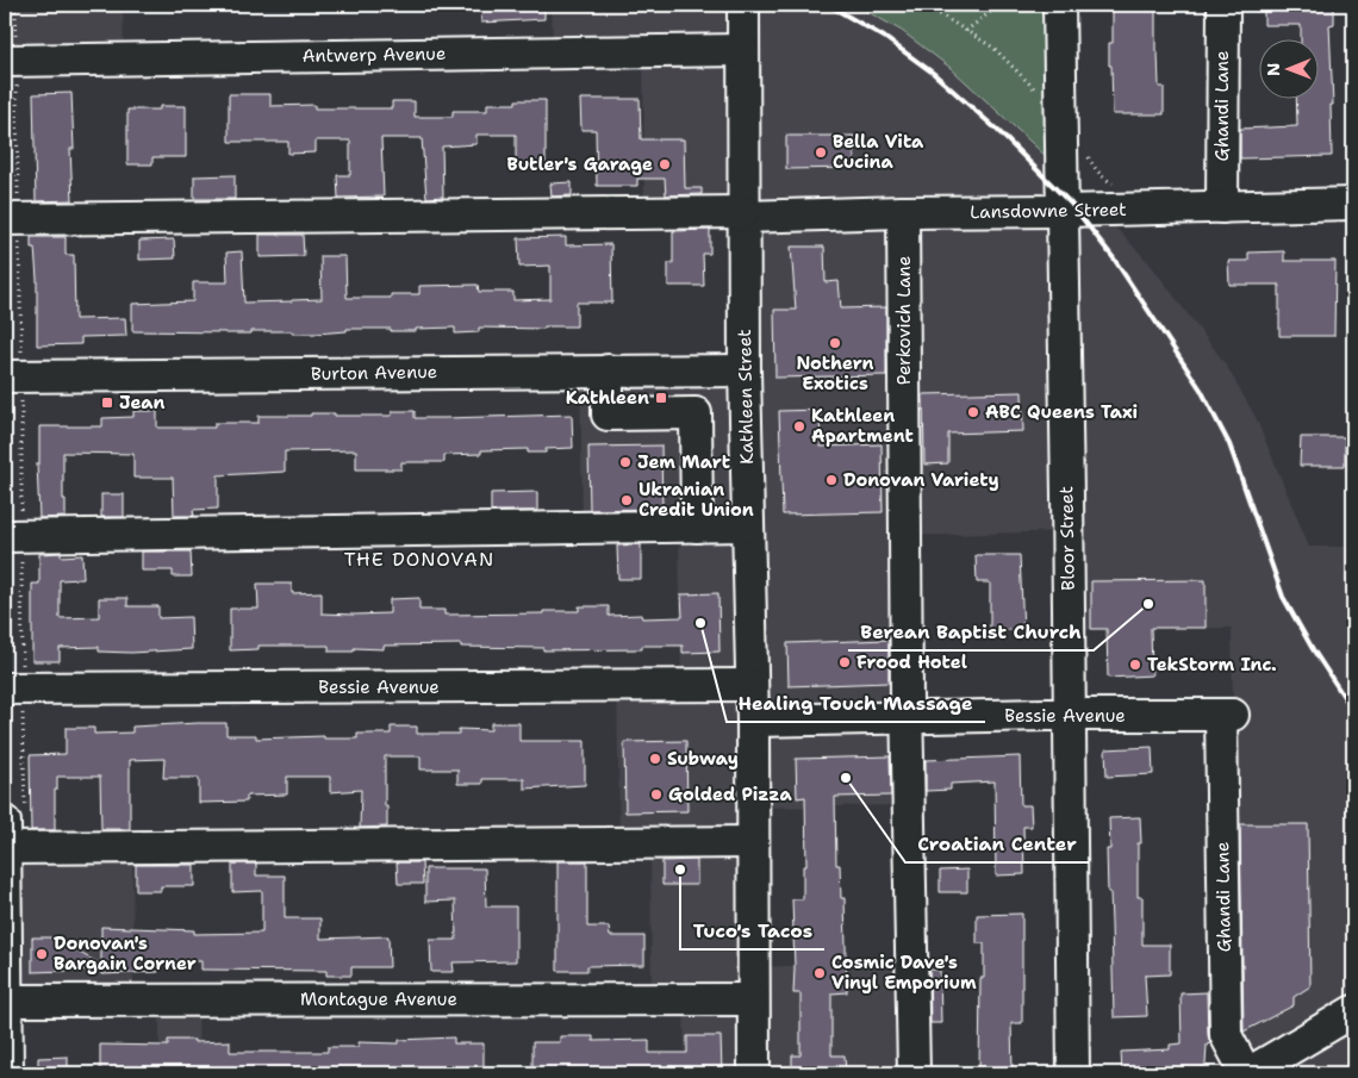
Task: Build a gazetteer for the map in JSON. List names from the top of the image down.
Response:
{
  "streets": {
    "street": [
      "Antwerp Avenue",
      "Ghandi Lane",
      "Lansdowne Street",
      "Perkovich Lane",
      "Burton Avenue",
      "Kathleen Street",
      "Bloor Street",
      "Bessie Avenue",
      "Montague Avenue"
    ]
  },
  "crossings": [
    ["Antwerp Avenue", "Kathleen Street"],
    ["Ghandi Lane", "Lansdowne Street"],
    ["Ghandi Lane", "Bessie Avenue"],
    ["Lansdowne Street", "Perkovich Lane"],
    ["Lansdowne Street", "Kathleen Street"],
    ["Lansdowne Street", "Bloor Street"],
    ["Perkovich Lane", "Bessie Avenue"],
    ["Burton Avenue", "Kathleen Street"],
    ["Kathleen Street", "Bessie Avenue"],
    ["Kathleen Street", "Montague Avenue"],
    ["Bloor Street", "Bessie Avenue"]
  ],
  "districts": ["THE DONOVAN"],
  "places": {
    "other": [
      "Bella Vita Cucina",
      "Butler's Garage",
      "Nothern Exotics",
      "ABC Queens Taxi",
      "Kathleen Apartment",
      "Jem Mart",
      "Donovan Variety",
      "Ukranian Credit Union",
      "Berean Baptist Church",
      "Healing Touch Massage",
      "Frood Hotel",
      "TekStorm Inc.",
      "Subway",
      "Croatian Center",
      "Golded Pizza",
      "Tuco's Tacos",
      "Donovan's Bargain Corner",
      "Cosmic Dave's Vinyl Emporium"
    ],
    "transit": ["Kathleen", "Jean"]
  },
  "north": "left"
}
